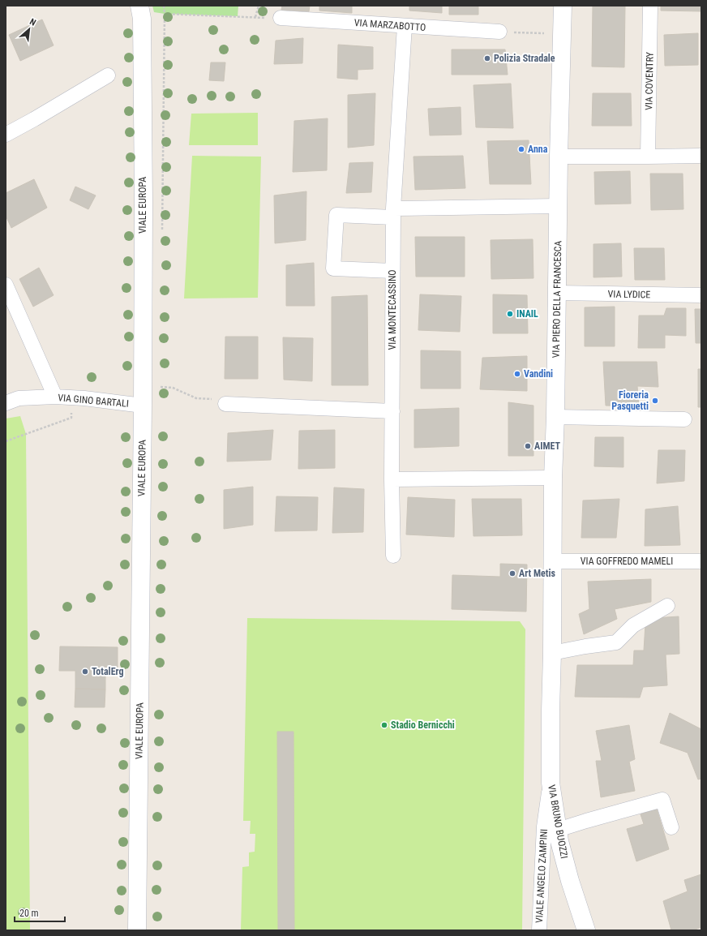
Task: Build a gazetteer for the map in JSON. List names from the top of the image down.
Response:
{
  "streets": {
    "main road": ["VIALE EUROPA", "VIA PIERO DELLA FRANCESCA", "VIA BRUNO BUOZZI"],
    "street": [
      "VIA MARZABOTTO",
      "VIA COVENTRY",
      "VIA LYDICE",
      "VIA MONTECASSINO",
      "VIA GINO BARTALI",
      "VIA GOFFREDO MAMELI",
      "VIALE ANGELO ZAMPINI"
    ]
  },
  "crossings": [
    ["VIA MARZABOTTO", "VIA MONTECASSINO"],
    ["VIALE EUROPA", "VIA GINO BARTALI"],
    ["VIA LYDICE", "VIA PIERO DELLA FRANCESCA"],
    ["VIA PIERO DELLA FRANCESCA", "VIA GOFFREDO MAMELI"],
    ["VIA PIERO DELLA FRANCESCA", "VIA BRUNO BUOZZI"],
    ["VIA BRUNO BUOZZI", "VIALE ANGELO ZAMPINI"]
  ],
  "places": [
    "Polizia Stradale",
    "Anna",
    "INAIL",
    "Vandini",
    "Fioreria Pasquetti",
    "AIMET",
    "Art Metis",
    "TotalErg",
    "Stadio Bernicchi"
  ],
  "scale_bar": "20 m",
  "north": "top right"
}
